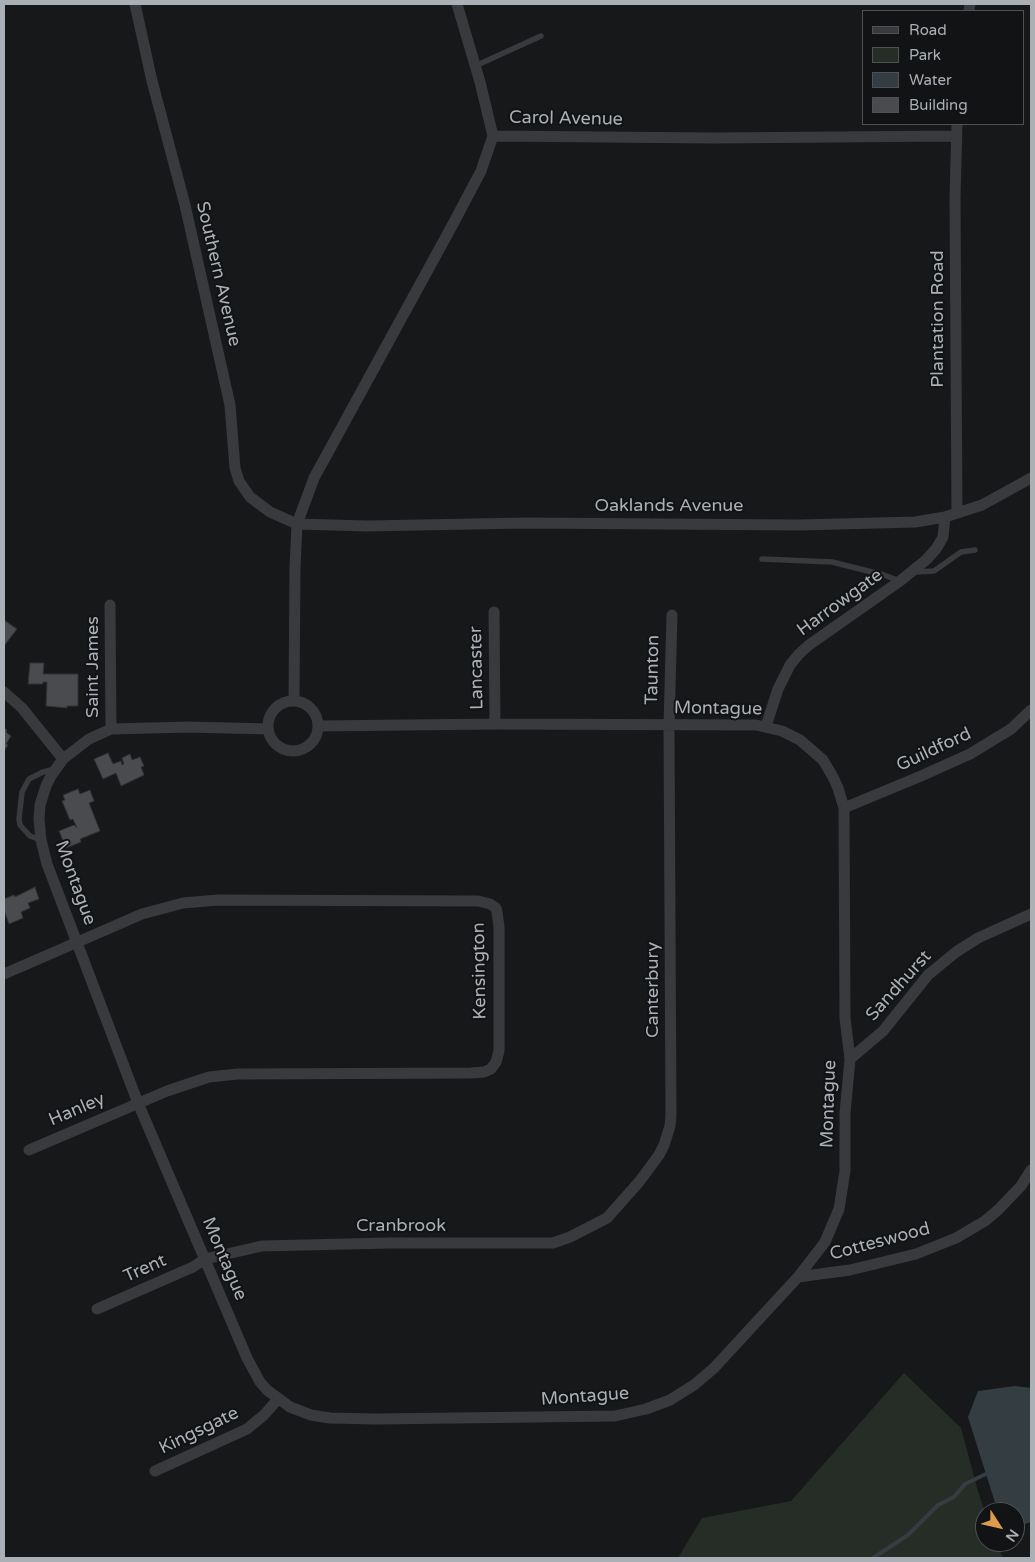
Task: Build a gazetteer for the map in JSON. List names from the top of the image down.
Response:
{
  "streets": {
    "street": [
      "Carol Avenue",
      "Southern Avenue",
      "Plantation Road",
      "Oaklands Avenue",
      "Harrowgate",
      "Saint James",
      "Lancaster",
      "Taunton",
      "Montague",
      "Guildford",
      "Kensington",
      "Sandhurst",
      "Canterbury",
      "Hanley",
      "Cranbrook",
      "Cotteswood",
      "Trent",
      "Kingsgate"
    ]
  },
  "crossings": [
    ["Carol Avenue", "Southern Avenue"],
    ["Carol Avenue", "Plantation Road"],
    ["Carol Avenue", "Oaklands Avenue"],
    ["Carol Avenue", "Montague"],
    ["Southern Avenue", "Oaklands Avenue"],
    ["Plantation Road", "Oaklands Avenue"],
    ["Oaklands Avenue", "Harrowgate"],
    ["Harrowgate", "Montague"],
    ["Saint James", "Montague"],
    ["Lancaster", "Montague"],
    ["Taunton", "Montague"],
    ["Taunton", "Canterbury"],
    ["Montague", "Guildford"],
    ["Montague", "Kensington"],
    ["Montague", "Sandhurst"],
    ["Montague", "Canterbury"],
    ["Montague", "Hanley"],
    ["Montague", "Cranbrook"],
    ["Montague", "Cotteswood"],
    ["Montague", "Trent"],
    ["Montague", "Kingsgate"],
    ["Kensington", "Hanley"],
    ["Canterbury", "Cranbrook"],
    ["Cranbrook", "Trent"]
  ],
  "legend": [
    "Road",
    "Park",
    "Water",
    "Building"
  ],
  "north": "bottom right"
}
